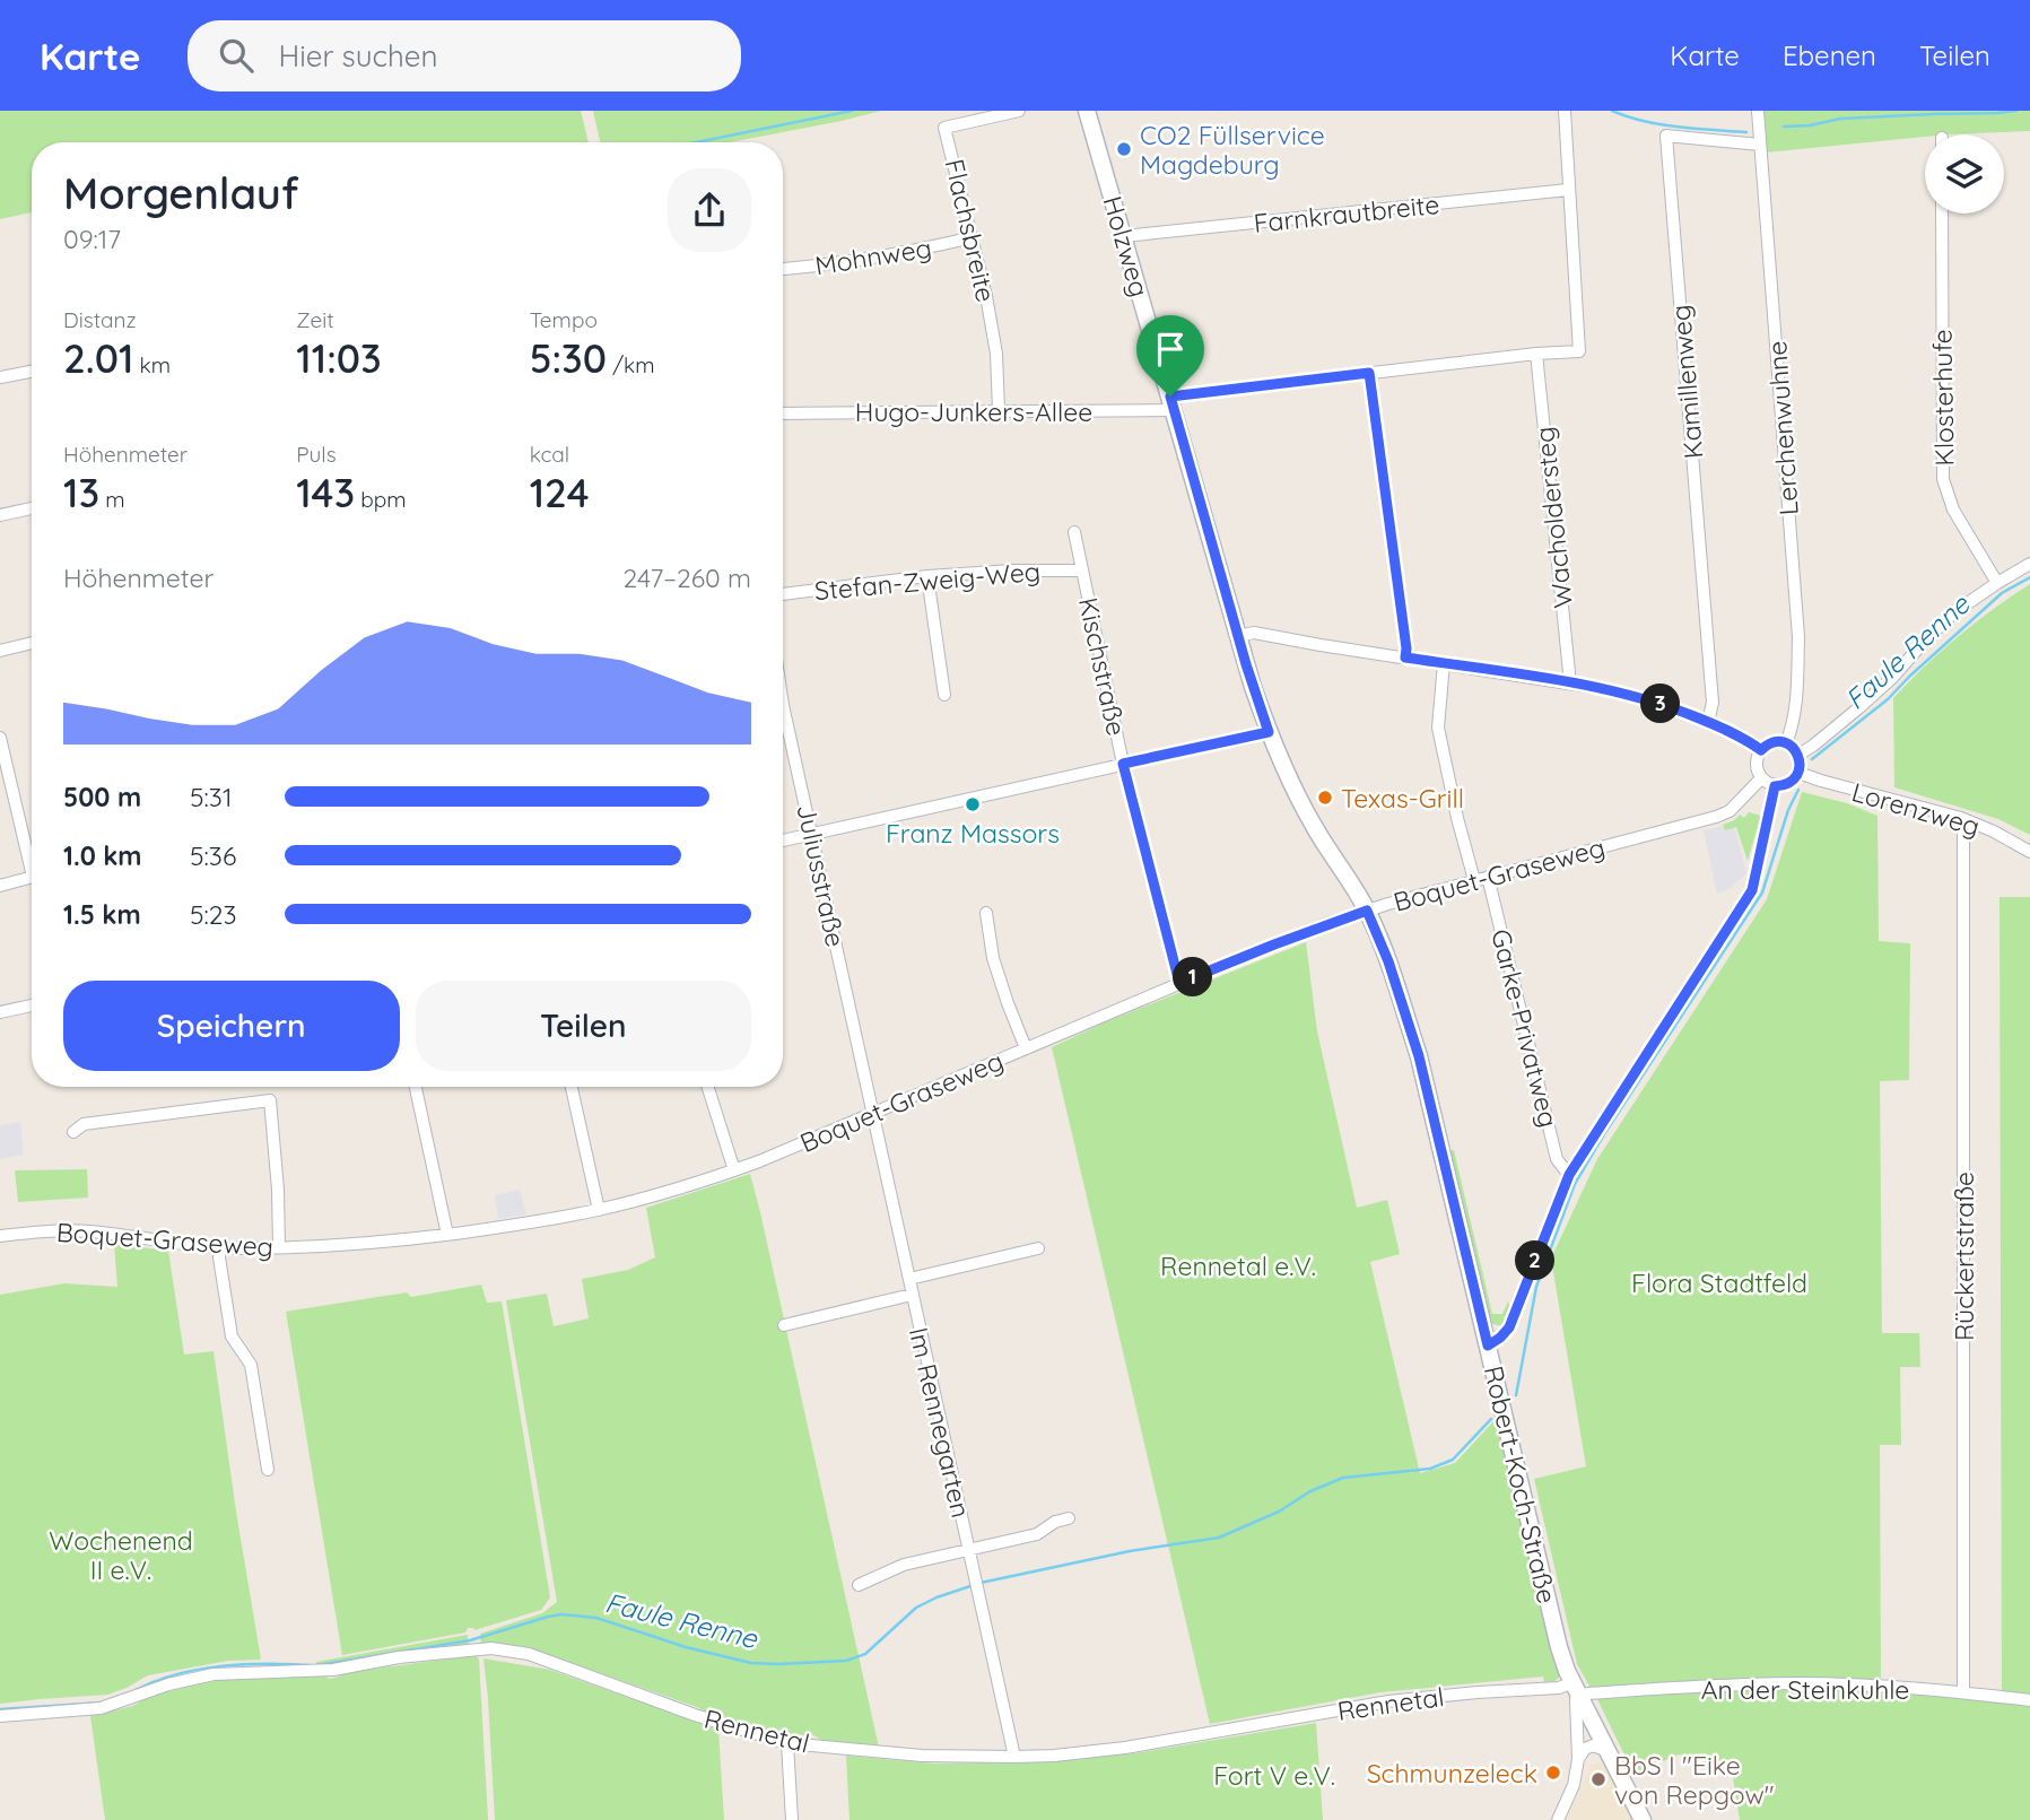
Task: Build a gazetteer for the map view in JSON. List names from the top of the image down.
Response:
{
  "streets": {
    "street": [
      "Farnkrautbreite",
      "Flachsbreite",
      "Holzweg",
      "Mohnweg",
      "Kamillenweg",
      "Klosterhufe",
      "Hugo-Junkers-Allee",
      "Lerchenwuhne",
      "Wacholdersteg",
      "Stefan-Zweig-Weg",
      "Kischstraße",
      "Lorenzweg",
      "Boquet-Graseweg",
      "Juliusstraße",
      "Garke-Privatweg",
      "Rückertstraße",
      "Im Rennegarten",
      "Robert-Koch-Straße",
      "An der Steinkuhle",
      "Rennetal"
    ]
  },
  "crossings": [
    ["Farnkrautbreite", "Holzweg"],
    ["Farnkrautbreite", "Hugo-Junkers-Allee"],
    ["Flachsbreite", "Mohnweg"],
    ["Flachsbreite", "Hugo-Junkers-Allee"],
    ["Holzweg", "Hugo-Junkers-Allee"],
    ["Holzweg", "Boquet-Graseweg"],
    ["Holzweg", "Robert-Koch-Straße"],
    ["Kamillenweg", "Lerchenwuhne"],
    ["Hugo-Junkers-Allee", "Wacholdersteg"],
    ["Lerchenwuhne", "Lorenzweg"],
    ["Lerchenwuhne", "Boquet-Graseweg"],
    ["Stefan-Zweig-Weg", "Kischstraße"],
    ["Kischstraße", "Boquet-Graseweg"],
    ["Lorenzweg", "Boquet-Graseweg"],
    ["Lorenzweg", "Rückertstraße"],
    ["Boquet-Graseweg", "Juliusstraße"],
    ["Boquet-Graseweg", "Garke-Privatweg"],
    ["Boquet-Graseweg", "Im Rennegarten"],
    ["Boquet-Graseweg", "Robert-Koch-Straße"],
    ["Juliusstraße", "Im Rennegarten"],
    ["Rückertstraße", "An der Steinkuhle"],
    ["Im Rennegarten", "Rennetal"],
    ["Robert-Koch-Straße", "An der Steinkuhle"],
    ["Robert-Koch-Straße", "Rennetal"],
    ["An der Steinkuhle", "Rennetal"]
  ],
  "water": ["Faule Renne"],
  "parks": [
    "Rennetal e.V.",
    "Flora Stadtfeld",
    "Wochenend II e.V.",
    "Fort V e.V."
  ],
  "places": [
    "CO2 Füllservice Magdeburg",
    "Texas-Grill",
    "Franz Massors",
    "Schmunzeleck",
    "BbS I \"Eike von Repgow\""
  ],
  "page": {
    "header": "Karte",
    "search": "Hier suchen",
    "nav": ["Karte", "Ebenen", "Teilen"],
    "heading": ["Morgenlauf", "09:17"],
    "stats": [
      ["Distanz", "2.01 km"],
      ["Zeit", "11:03"],
      ["Tempo", "5:30 /km"],
      ["Höhenmeter", "13 m"],
      ["Puls", "143 bpm"],
      ["kcal", "124"]
    ],
    "chart": ["Höhenmeter", "247–260 m"],
    "pins": ["3", "1", "2"],
    "list": [
      {
        "name": "500 m",
        "note": "5:31"
      },
      {
        "name": "1.0 km",
        "note": "5:36"
      },
      {
        "name": "1.5 km",
        "note": "5:23"
      }
    ],
    "buttons": ["Speichern", "Teilen"]
  }
}
